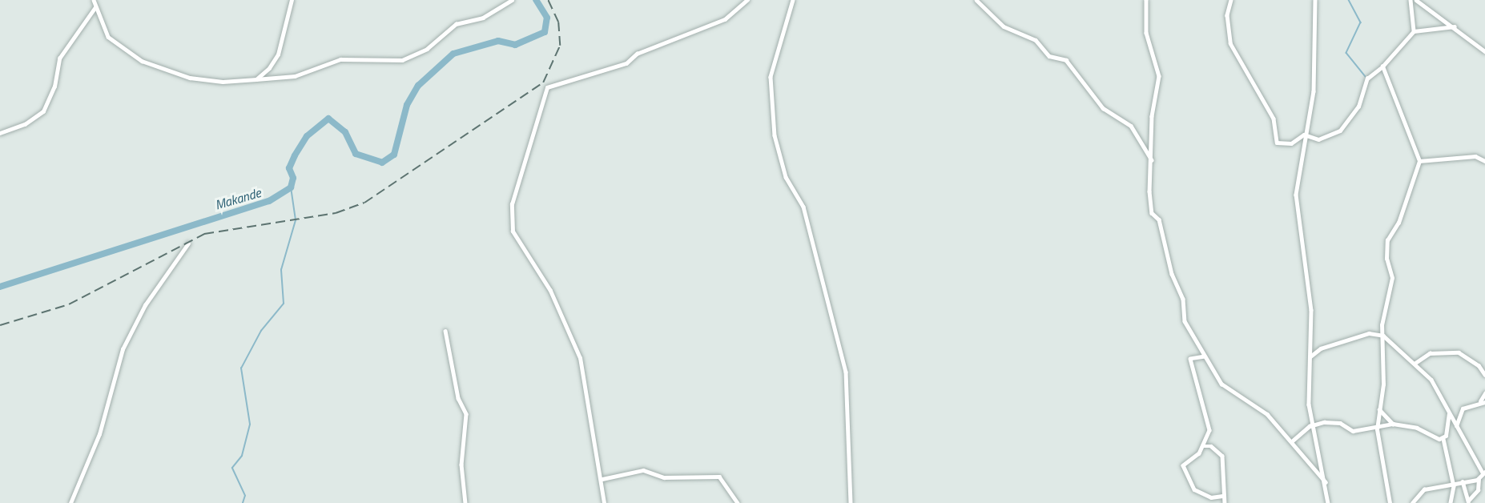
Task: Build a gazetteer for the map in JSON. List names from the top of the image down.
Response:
{
  "water": ["Makande"]
}
